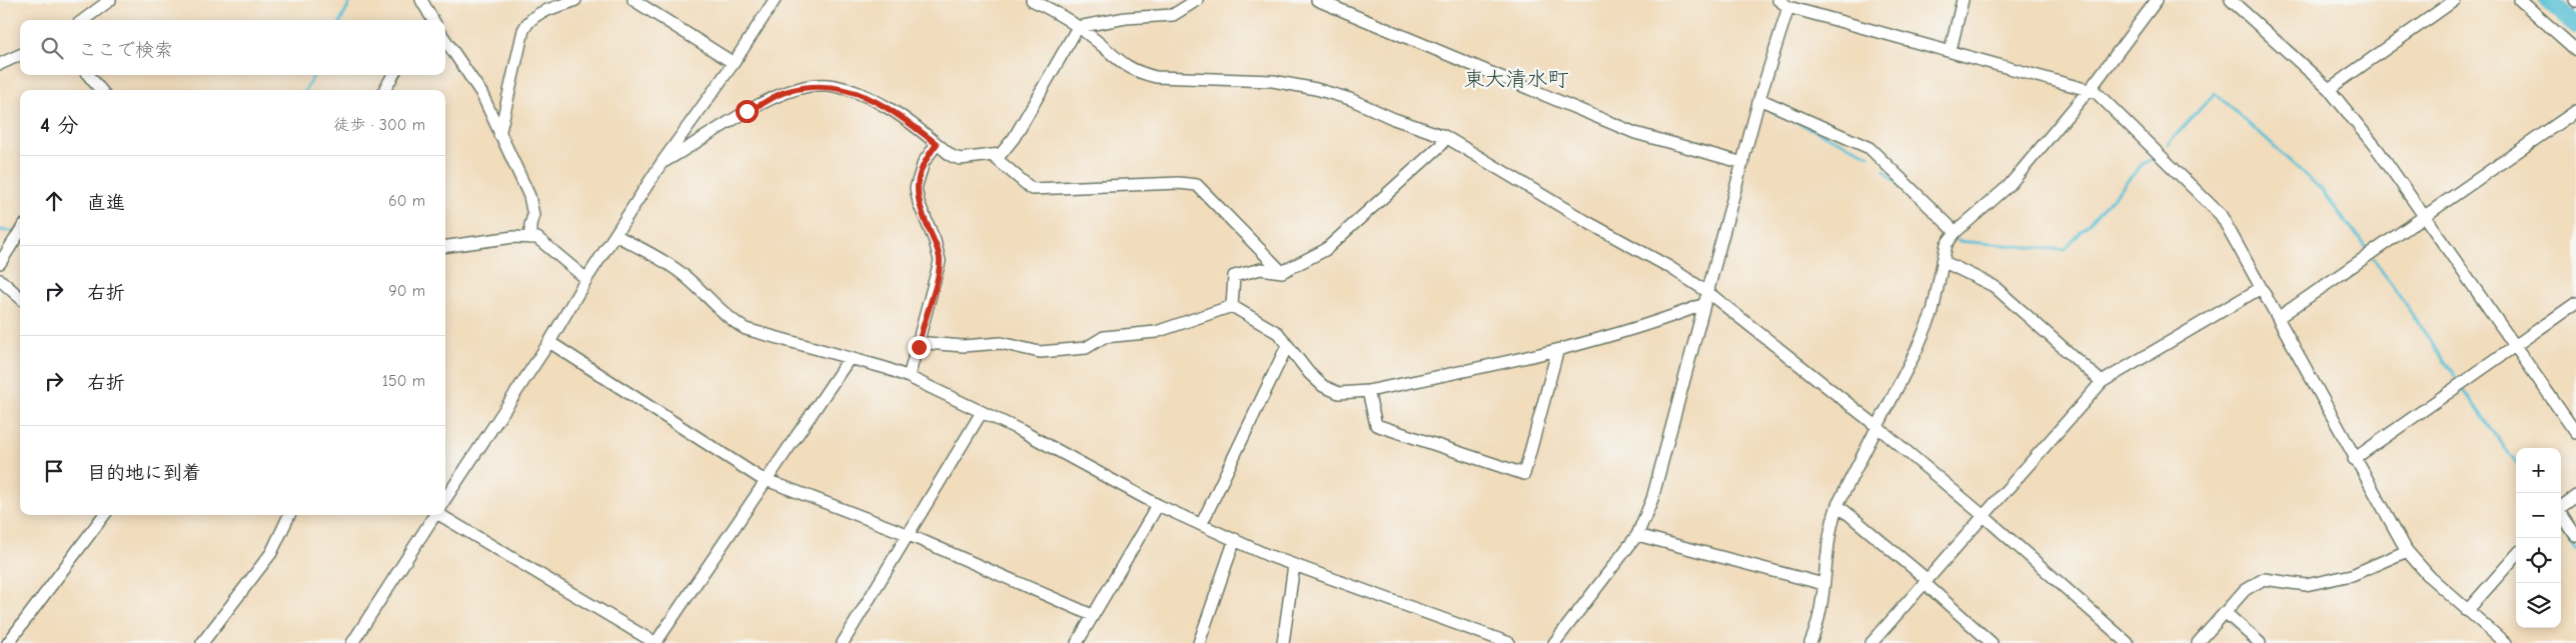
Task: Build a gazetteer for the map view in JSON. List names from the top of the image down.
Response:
{
  "districts": ["東大清水町"],
  "page": {
    "search": "ここで検索",
    "heading": ["4 分", "徒歩 · 300 m"],
    "list": [
      ["直進", "60 m"],
      ["右折", "90 m"],
      ["右折", "150 m"],
      "目的地に到着"
    ],
    "map_buttons": ["+", "−"]
  }
}
